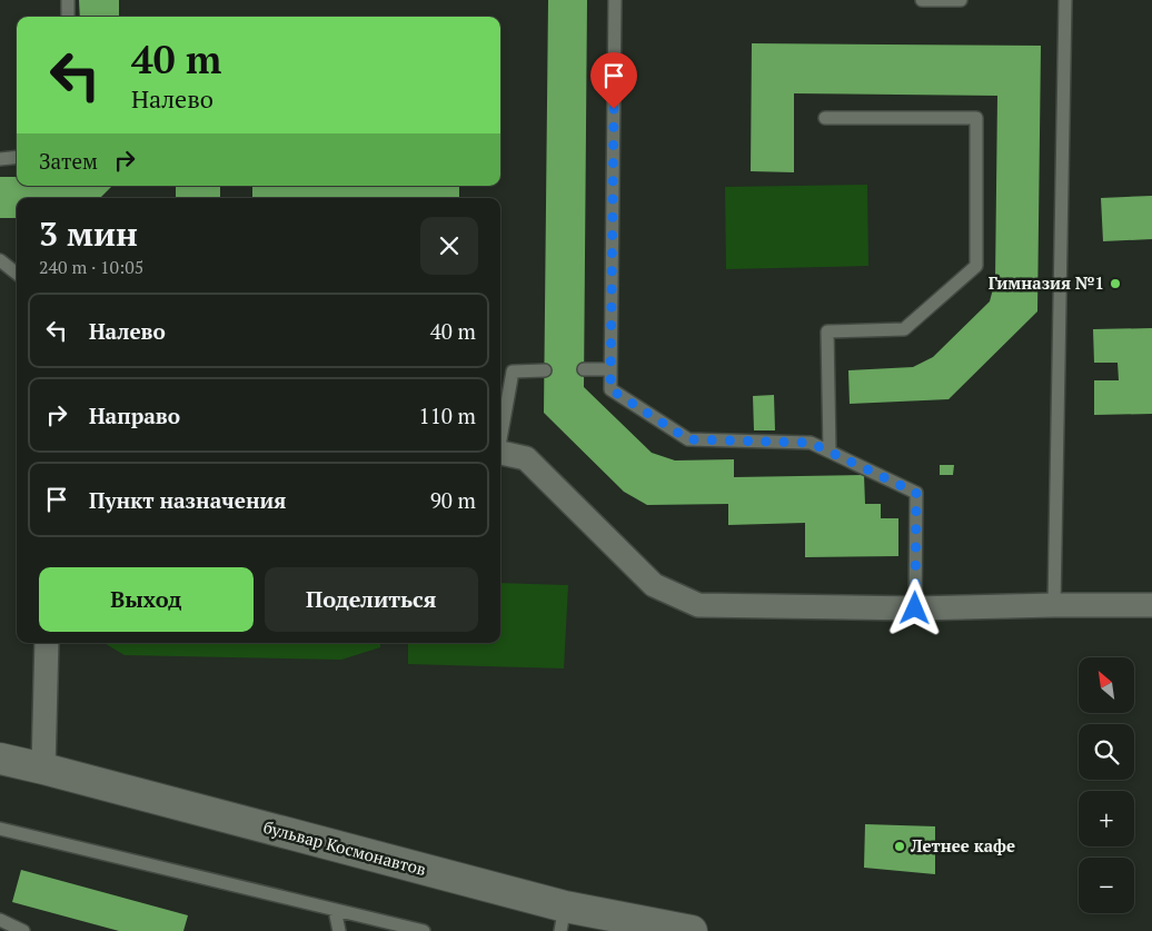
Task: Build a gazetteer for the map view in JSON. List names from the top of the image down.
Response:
{
  "streets": {
    "street": ["бульвар Космонавтов"]
  },
  "places": ["Гимназия №1", "Летнее кафе"],
  "north": "top left",
  "page": {
    "turn": ["40 m", "Налево"],
    "then": "Затем",
    "heading": ["3 мин", "240 m · 10:05"],
    "list": [
      {
        "name": "Налево",
        "value": "40 m"
      },
      {
        "name": "Направо",
        "value": "110 m"
      },
      {
        "name": "Пункт назначения",
        "value": "90 m"
      }
    ],
    "buttons": ["Выход", "Поделиться"],
    "map_buttons": ["+", "−"]
  }
}
